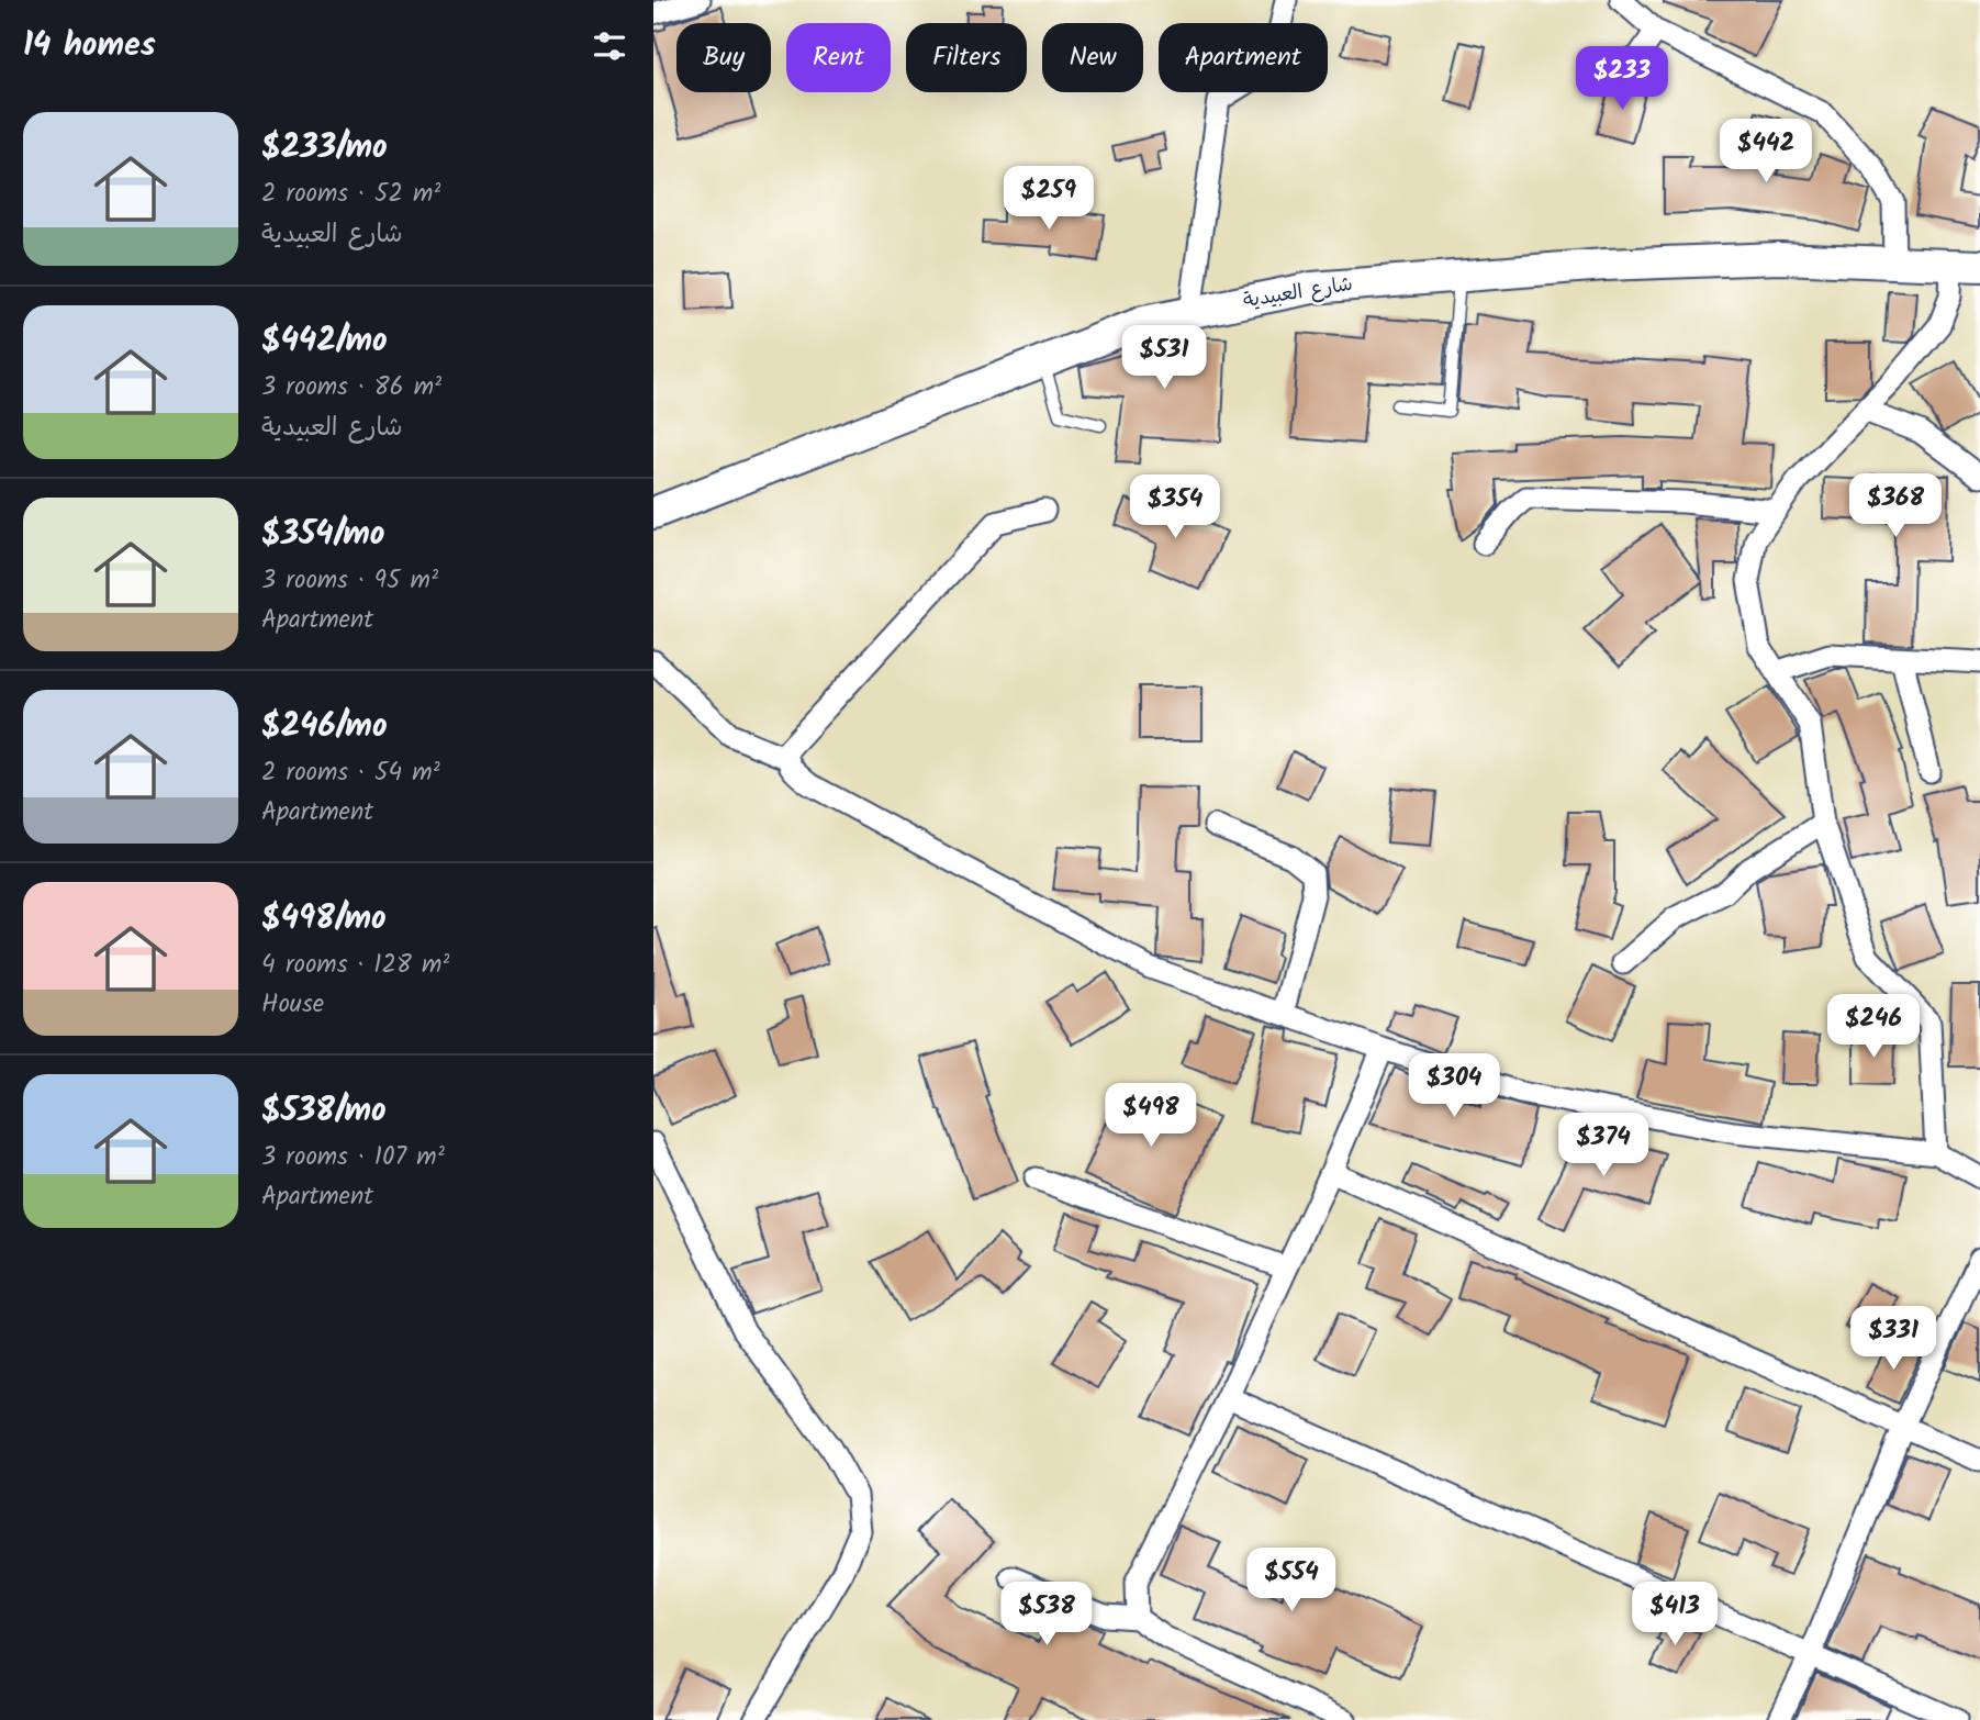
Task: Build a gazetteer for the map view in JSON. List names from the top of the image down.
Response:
{
  "streets": {
    "main road": ["شارع العبيدية"]
  },
  "page": {
    "heading": "14 homes",
    "chip": [
      "Buy",
      "Rent",
      "Filters",
      "New",
      "Apartment"
    ],
    "price": [
      "$233",
      "$442",
      "$259",
      "$531",
      "$368",
      "$354",
      "$246",
      "$304",
      "$498",
      "$374",
      "$331",
      "$554",
      "$538",
      "$413"
    ],
    "list": [
      {
        "name": "$233/mo",
        "note": "2 rooms · 52 m² · شارع العبيدية"
      },
      {
        "name": "$442/mo",
        "note": "3 rooms · 86 m² · شارع العبيدية"
      },
      {
        "name": "$354/mo",
        "note": "3 rooms · 95 m² · Apartment"
      },
      {
        "name": "$246/mo",
        "note": "2 rooms · 54 m² · Apartment"
      },
      {
        "name": "$498/mo",
        "note": "4 rooms · 128 m² · House"
      },
      {
        "name": "$538/mo",
        "note": "3 rooms · 107 m² · Apartment"
      }
    ]
  }
}
